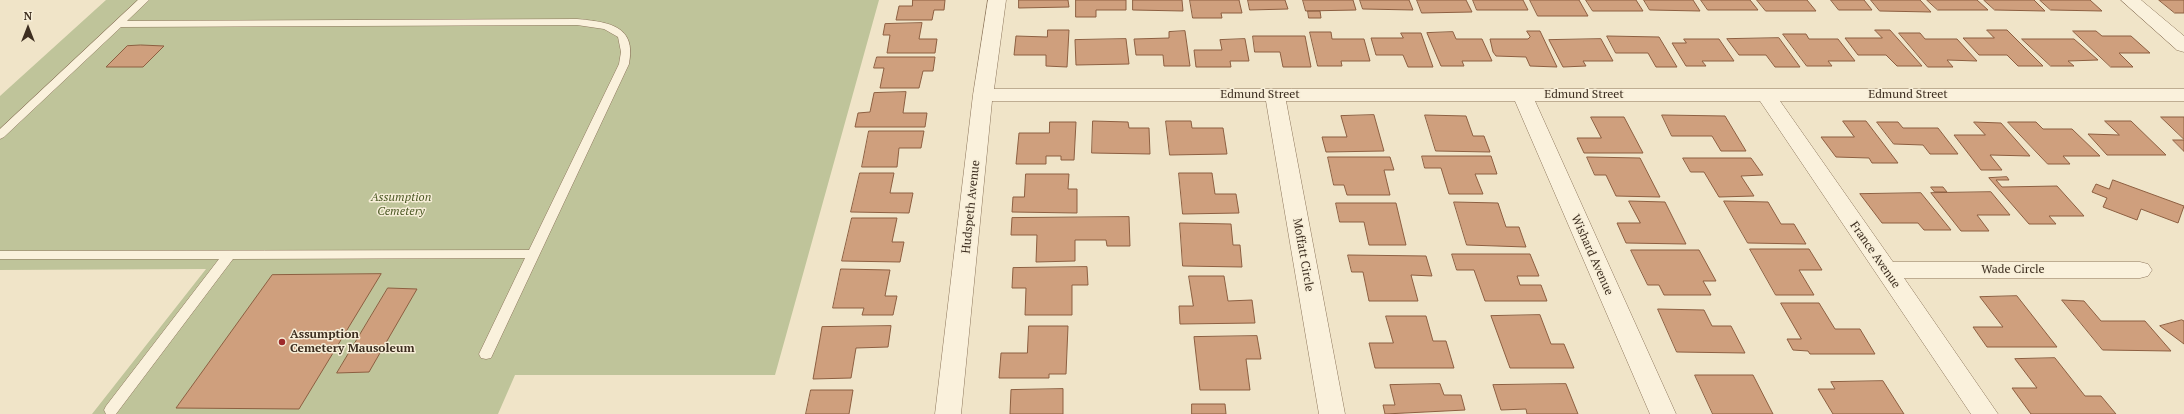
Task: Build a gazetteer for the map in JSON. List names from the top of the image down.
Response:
{
  "streets": {
    "street": [
      "Edmund Street",
      "Hudspeth Avenue",
      "Moffatt Circle",
      "Wishard Avenue",
      "France Avenue",
      "Wade Circle"
    ]
  },
  "crossings": [
    ["Edmund Street", "Hudspeth Avenue"],
    ["Edmund Street", "Moffatt Circle"],
    ["Edmund Street", "Wishard Avenue"],
    ["Edmund Street", "France Avenue"],
    ["France Avenue", "Wade Circle"]
  ],
  "parks": ["Assumption Cemetery"],
  "places": ["Assumption Cemetery Mausoleum"],
  "north": "top"
}
